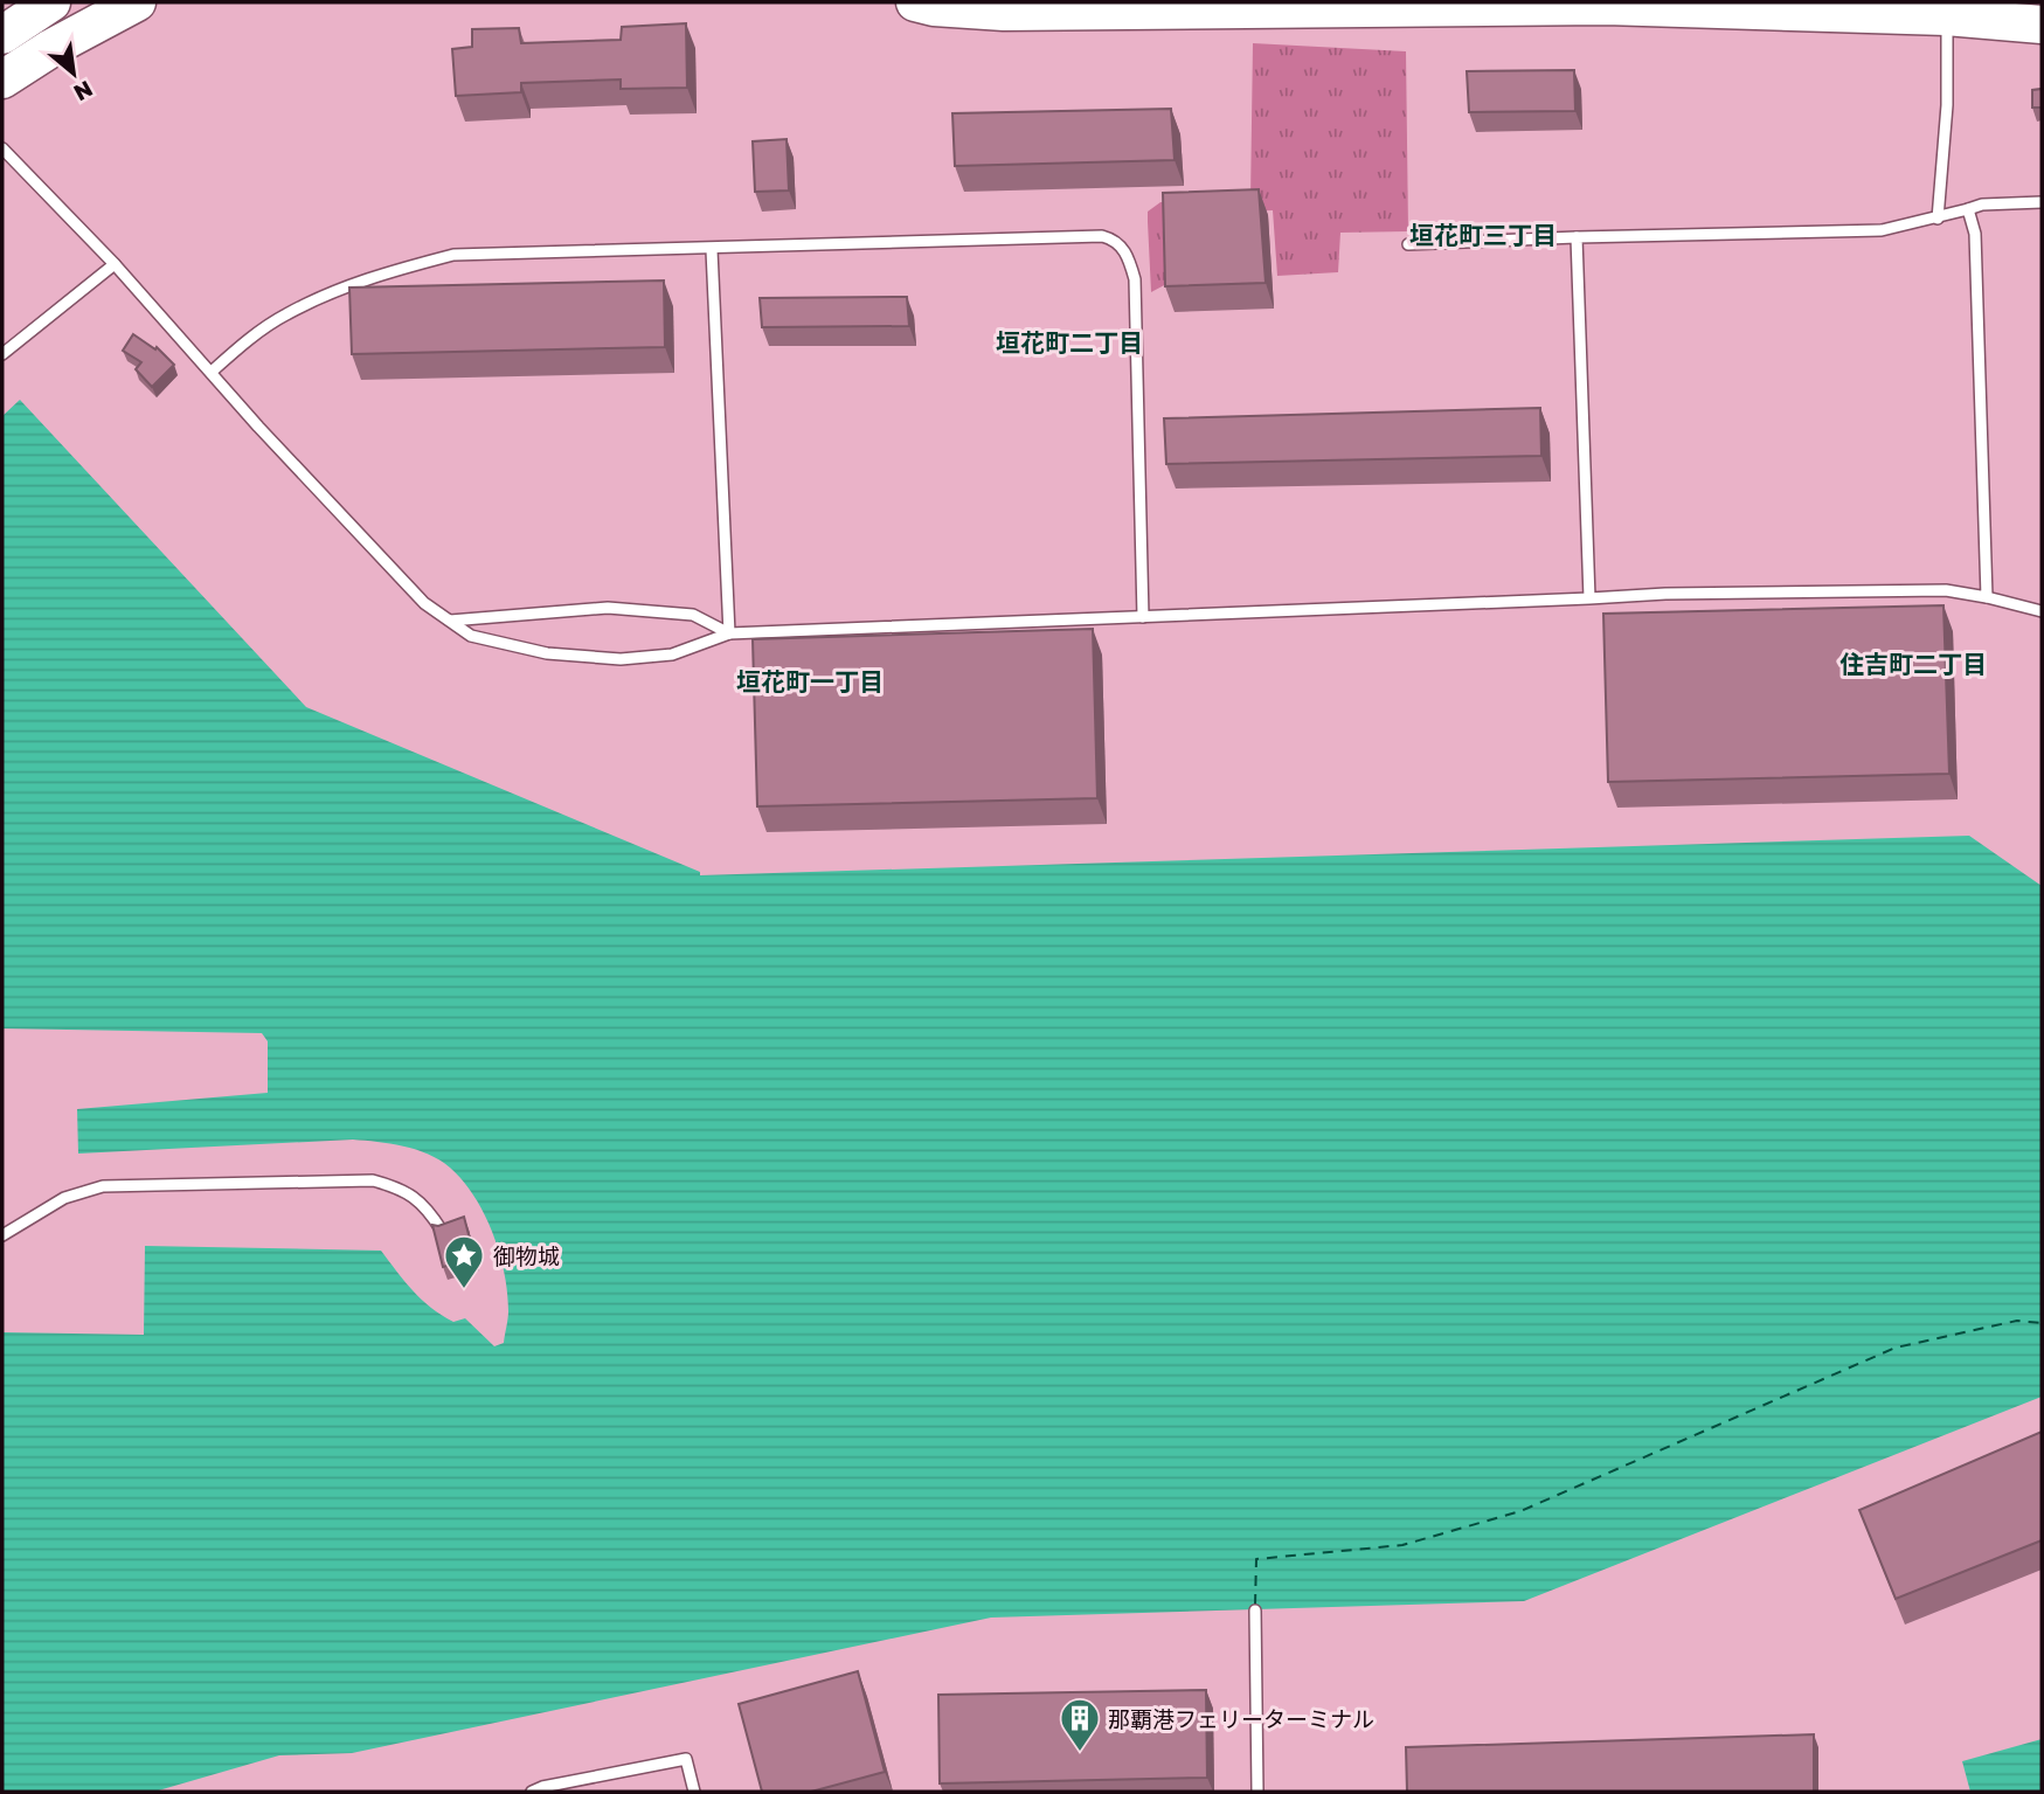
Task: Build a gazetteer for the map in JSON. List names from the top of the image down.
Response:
{
  "districts": [
    "垣花町三丁目",
    "垣花町二丁目",
    "住吉町二丁目",
    "垣花町一丁目"
  ],
  "places": {
    "place": ["御物城"],
    "building": ["那覇港フェリーターミナル"]
  },
  "north": "bottom right"
}
